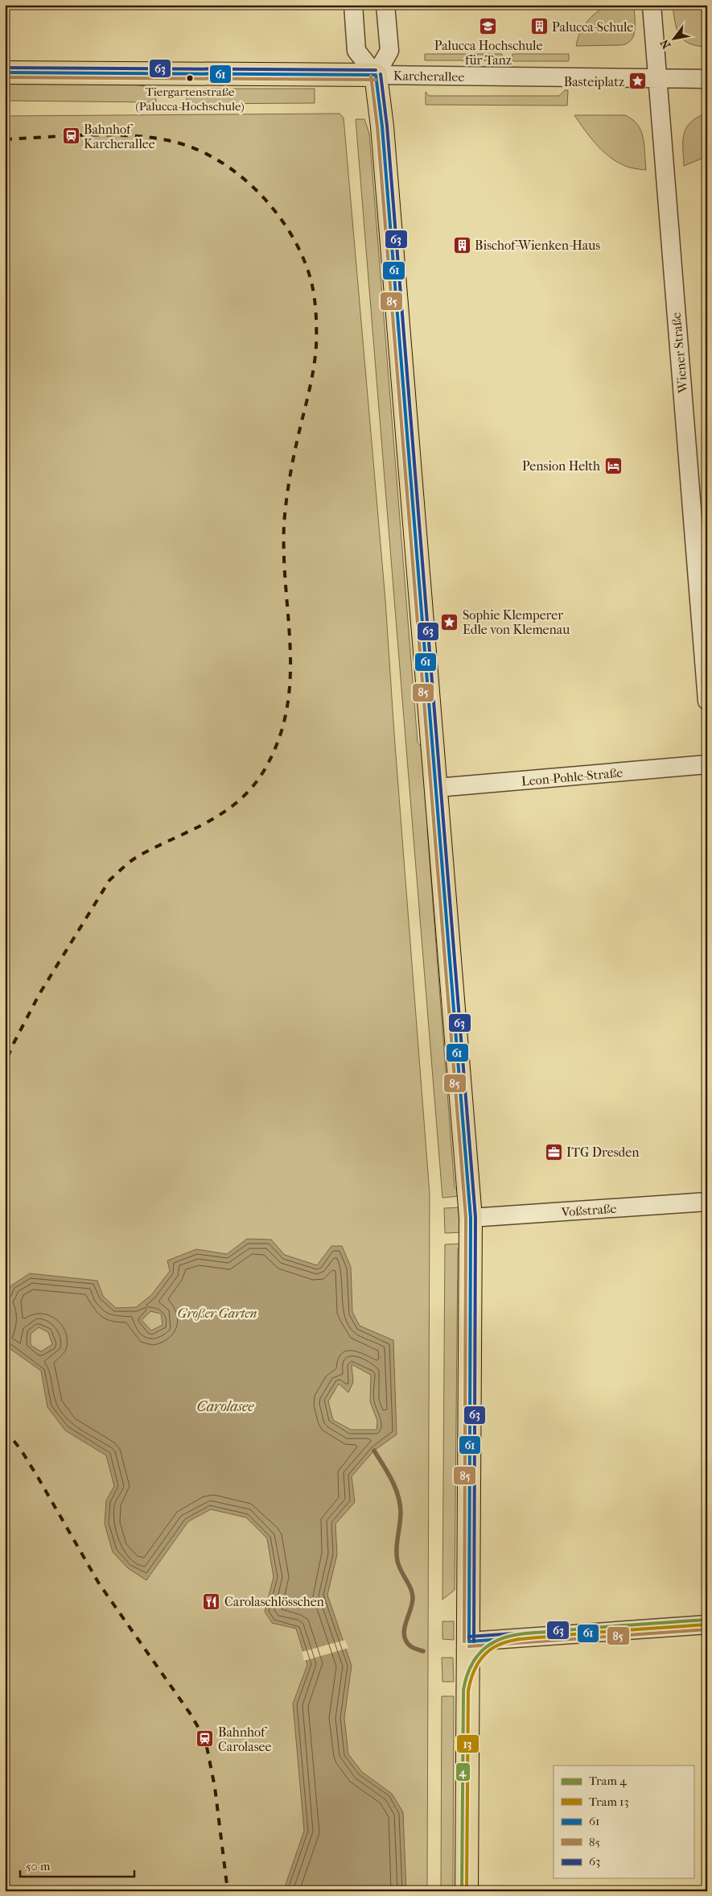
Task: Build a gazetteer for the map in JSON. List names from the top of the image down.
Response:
{
  "streets": {
    "main road": ["Karcherallee"],
    "street": ["Wiener Straße", "Leon-Pohle-Straße", "Voßstraße"]
  },
  "crossings": [
    ["Karcherallee", "Wiener Straße"]
  ],
  "water": ["Carolasee"],
  "parks": ["Großer Garten"],
  "places": {
    "school or university": ["Palucca Hochschule für Tanz"],
    "building": ["Palucca-Schule", "Bischof-Wienken-Haus"],
    "other": ["Tiergartenstraße (Palucca-Hochschule)"],
    "place": ["Basteiplatz", "Sophie Klemperer Edle von Klemenau"],
    "station": ["Bahnhof Karcherallee", "Bahnhof Carolasee"],
    "hotel": ["Pension Helth"],
    "office": ["ITG Dresden"],
    "restaurant": ["Carolaschlösschen"]
  },
  "lines": [
    "transit line 63",
    "transit line 61",
    "transit line 85",
    "tram line 4",
    "tram line 13"
  ],
  "legend": [
    "Tram 4",
    "Tram 13",
    "61",
    "85",
    "63"
  ],
  "scale_bar": "50 m",
  "north": "bottom left"
}
